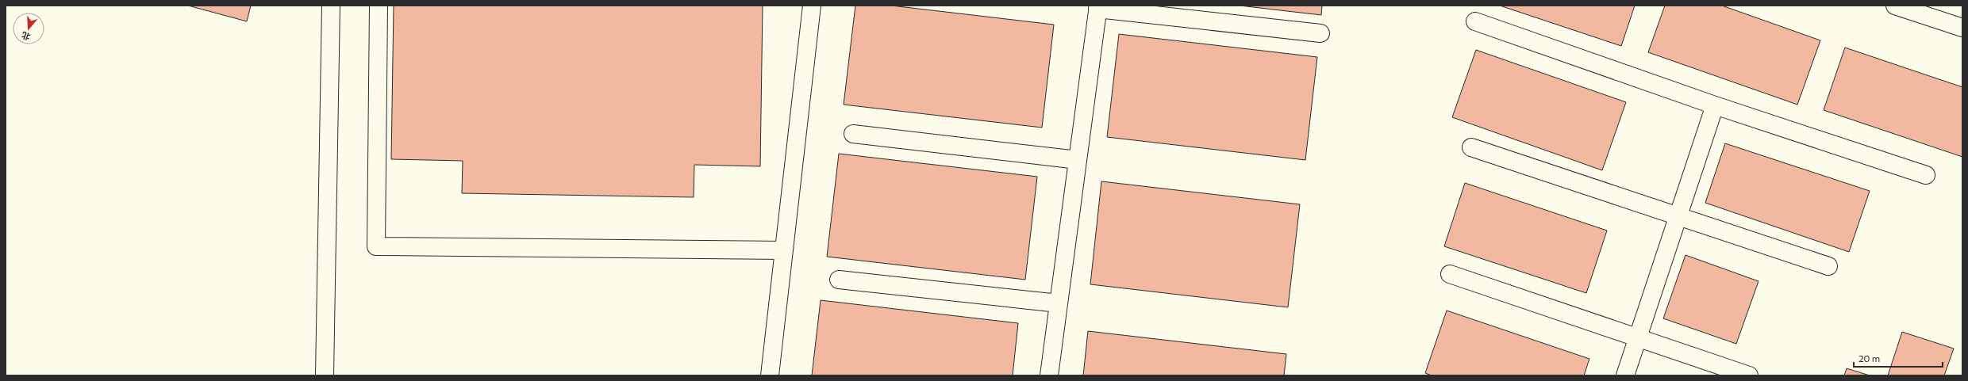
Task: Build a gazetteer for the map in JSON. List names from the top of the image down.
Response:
{
  "scale_bar": "20 m",
  "north": "bottom"
}
